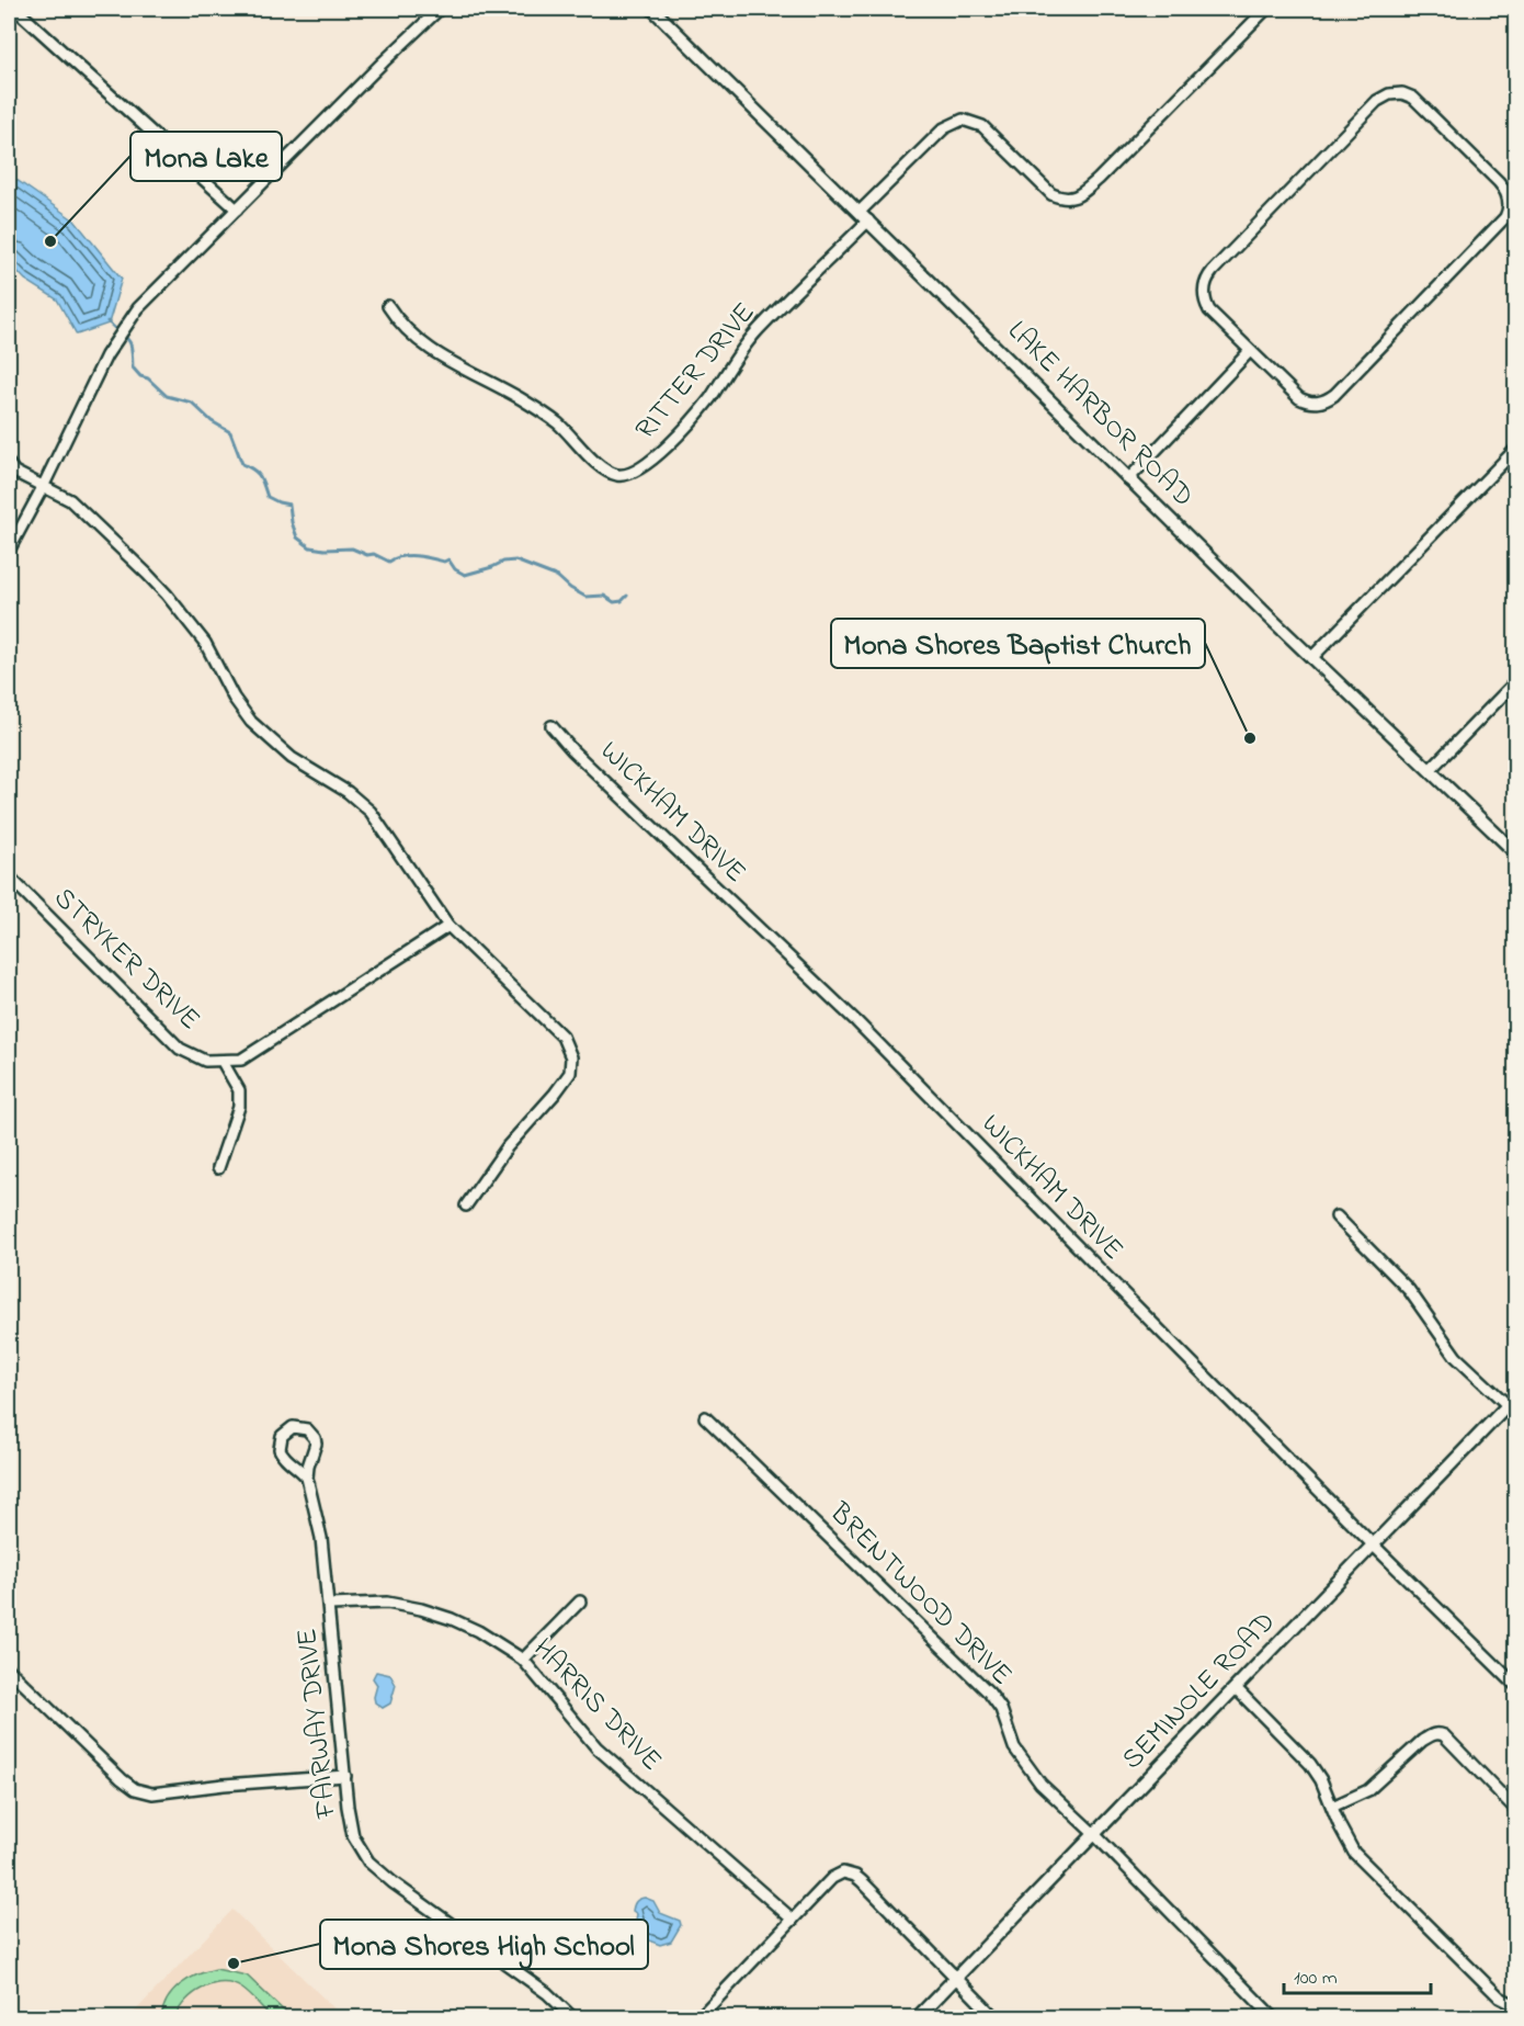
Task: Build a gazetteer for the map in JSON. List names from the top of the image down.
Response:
{
  "streets": {
    "street": [
      "RITTER DRIVE",
      "LAKE HARBOR ROAD",
      "WICKHAM DRIVE",
      "STRYKER DRIVE",
      "BRENTWOOD DRIVE",
      "SEMINOLE ROAD",
      "HARRIS DRIVE",
      "FAIRWAY DRIVE"
    ]
  },
  "crossings": [
    ["RITTER DRIVE", "LAKE HARBOR ROAD"],
    ["WICKHAM DRIVE", "SEMINOLE ROAD"],
    ["BRENTWOOD DRIVE", "SEMINOLE ROAD"],
    ["HARRIS DRIVE", "FAIRWAY DRIVE"]
  ],
  "places": ["Mona Lake", "Mona Shores Baptist Church", "Mona Shores High School"],
  "scale_bar": "100 m"
}
